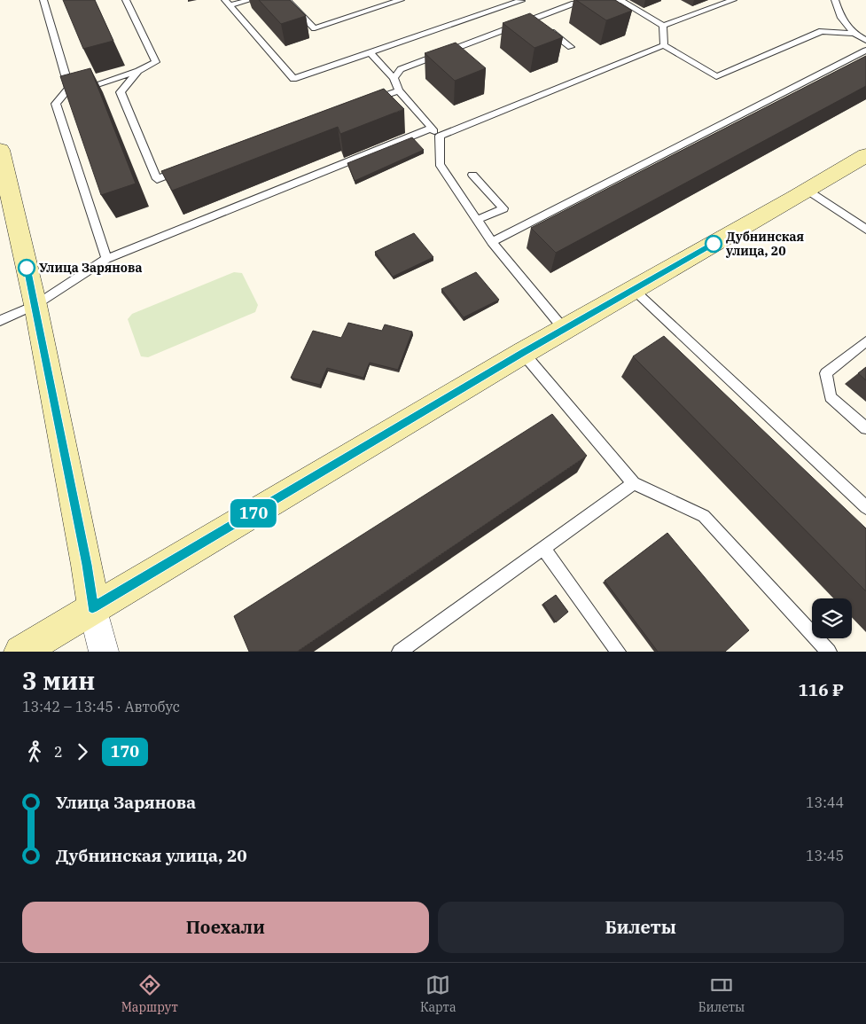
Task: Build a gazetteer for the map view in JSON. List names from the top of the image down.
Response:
{
  "places": ["Дубнинская улица, 20", "Улица Зарянова"],
  "lines": ["bus line 170"],
  "page": {
    "on_map": "170",
    "heading": ["3 мин", "13:42 – 13:45 · Автобус", "116 ₽"],
    "legs": ["2", "170"],
    "list": [
      {
        "name": "Улица Зарянова",
        "value": "13:44"
      },
      {
        "name": "Дубнинская улица, 20",
        "value": "13:45"
      }
    ],
    "buttons": ["Поехали", "Билеты"],
    "tabs": ["Маршрут", "Карта", "Билеты"]
  }
}
